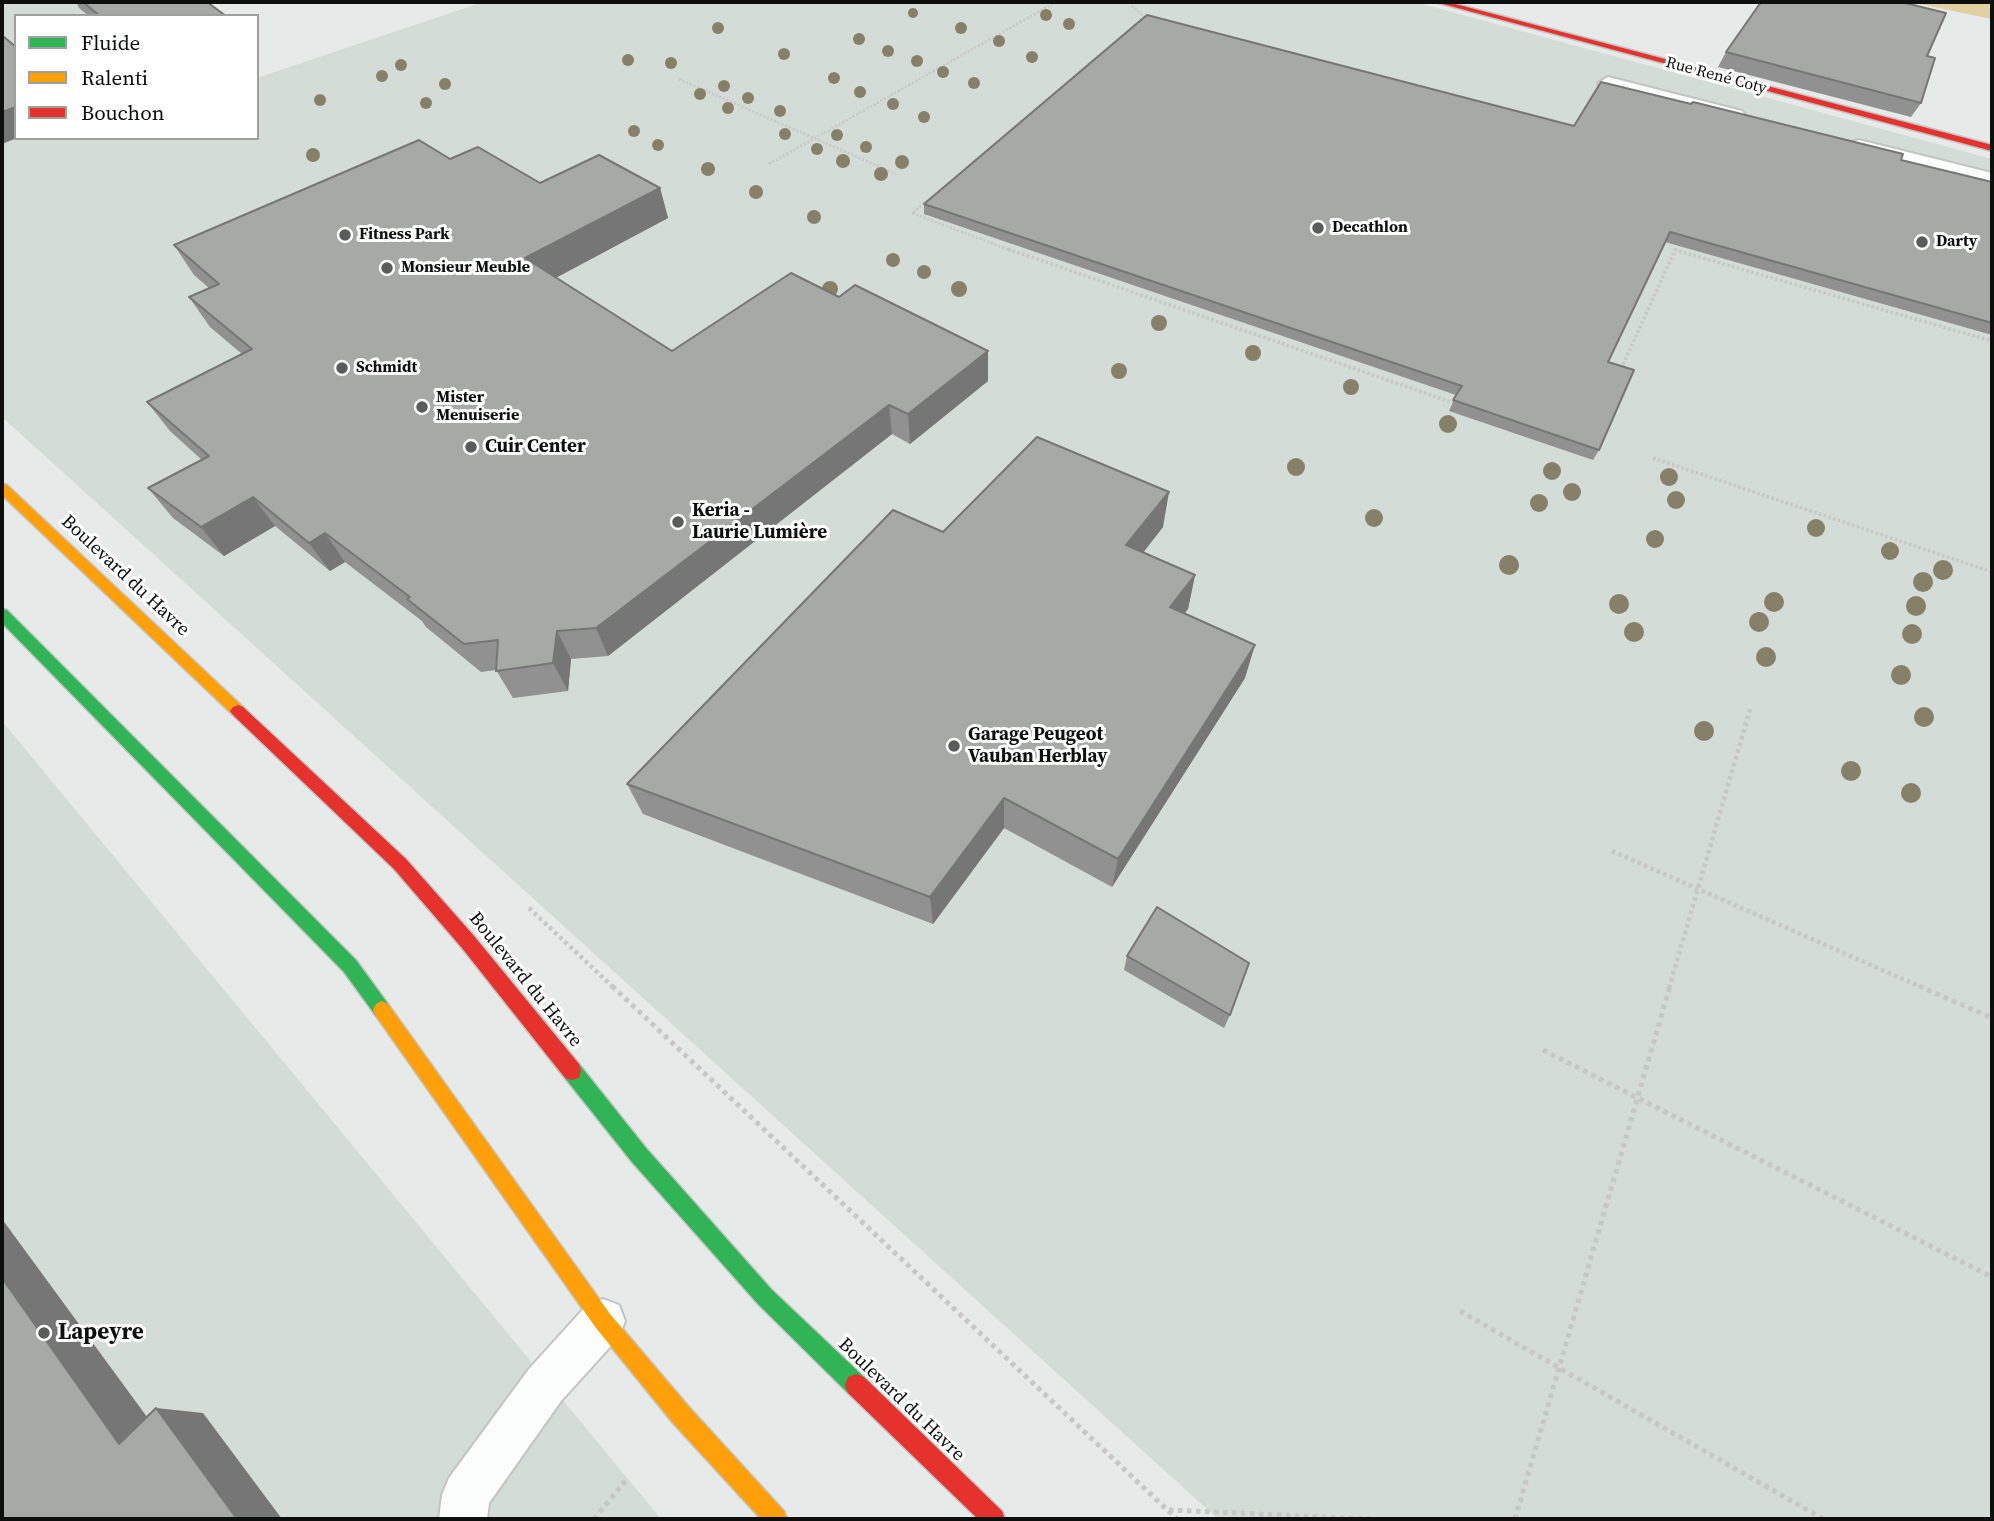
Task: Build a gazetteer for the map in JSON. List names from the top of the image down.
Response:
{
  "streets": {
    "main road": ["Rue René Coty", "Boulevard du Havre"]
  },
  "places": [
    "Decathlon",
    "Fitness Park",
    "Darty",
    "Monsieur Meuble",
    "Schmidt",
    "Mister Menuiserie",
    "Cuir Center",
    "Keria - Laurie Lumière",
    "Garage Peugeot Vauban Herblay",
    "Lapeyre"
  ],
  "legend": ["Fluide", "Ralenti", "Bouchon"]
}
